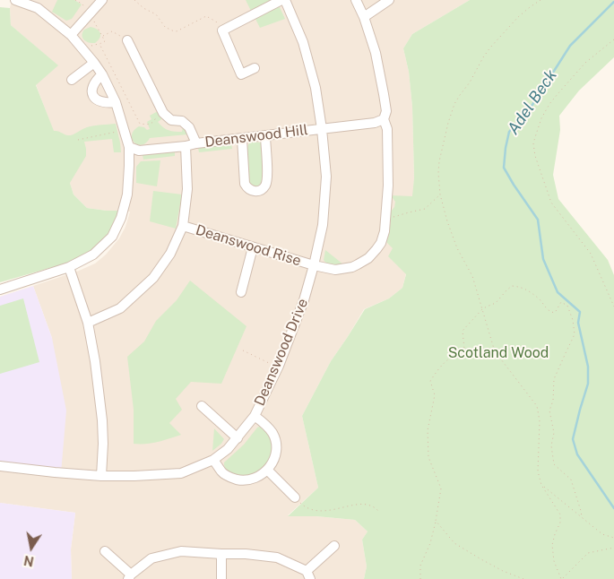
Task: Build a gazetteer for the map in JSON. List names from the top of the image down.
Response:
{
  "streets": {
    "street": ["Deanswood Hill", "Deanswood Rise", "Deanswood Drive"]
  },
  "crossings": [
    ["Deanswood Hill", "Deanswood Rise"],
    ["Deanswood Hill", "Deanswood Drive"],
    ["Deanswood Rise", "Deanswood Drive"]
  ],
  "water": ["Adel Beck"],
  "parks": ["Scotland Wood"],
  "north": "bottom"
}
